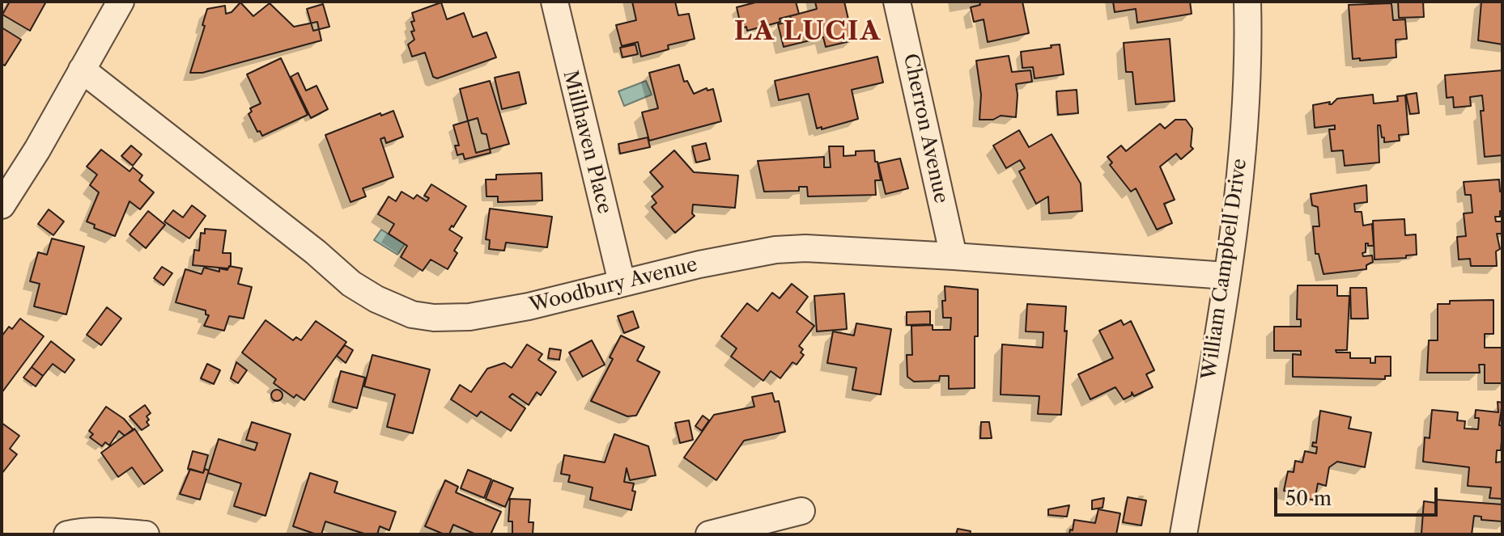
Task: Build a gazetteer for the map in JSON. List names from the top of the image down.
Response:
{
  "streets": {
    "street": [
      "Cherron Avenue",
      "Millhaven Place",
      "William Campbell Drive",
      "Woodbury Avenue"
    ]
  },
  "crossings": [
    ["Cherron Avenue", "Woodbury Avenue"],
    ["Millhaven Place", "Woodbury Avenue"],
    ["William Campbell Drive", "Woodbury Avenue"]
  ],
  "districts": ["LA LUCIA"],
  "scale_bar": "50 m"
}
